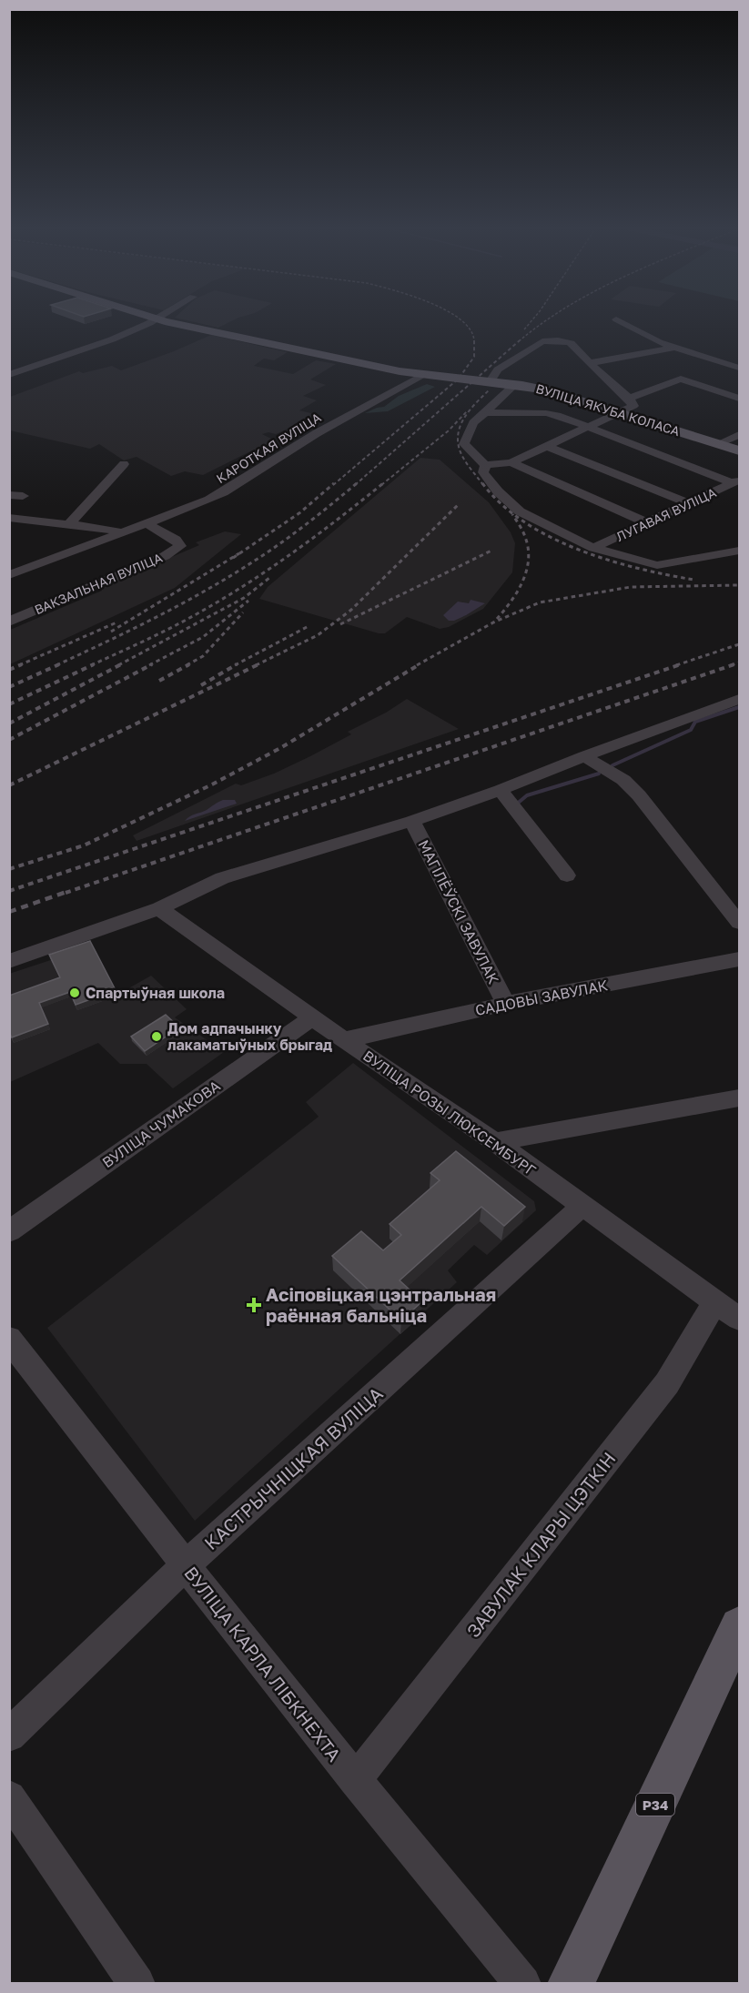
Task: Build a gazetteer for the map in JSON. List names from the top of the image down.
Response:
{
  "streets": {
    "main road": ["ВУЛІЦА ЯКУБА КОЛАСА", "Р34"],
    "street": [
      "КАРОТКАЯ ВУЛІЦА",
      "ЛУГАВАЯ ВУЛІЦА",
      "ВАКЗАЛЬНАЯ ВУЛІЦА",
      "МАГІЛЁЎСКІ ЗАВУЛАК",
      "САДОВЫ ЗАВУЛАК",
      "ВУЛІЦА РОЗЫ ЛЮКСЕМБУРГ",
      "ВУЛІЦА ЧУМАКОВА",
      "КАСТРЫЧНІЦКАЯ ВУЛІЦА",
      "ЗАВУЛАК КЛАРЫ ЦЭТКІН",
      "ВУЛІЦА КАРЛА ЛІБКНЕХТА"
    ]
  },
  "crossings": [
    ["ВУЛІЦА ЯКУБА КОЛАСА", "КАРОТКАЯ ВУЛІЦА"],
    ["КАРОТКАЯ ВУЛІЦА", "ВАКЗАЛЬНАЯ ВУЛІЦА"],
    ["МАГІЛЁЎСКІ ЗАВУЛАК", "САДОВЫ ЗАВУЛАК"],
    ["САДОВЫ ЗАВУЛАК", "ВУЛІЦА РОЗЫ ЛЮКСЕМБУРГ"],
    ["ВУЛІЦА РОЗЫ ЛЮКСЕМБУРГ", "ВУЛІЦА ЧУМАКОВА"],
    ["ВУЛІЦА РОЗЫ ЛЮКСЕМБУРГ", "КАСТРЫЧНІЦКАЯ ВУЛІЦА"],
    ["ВУЛІЦА РОЗЫ ЛЮКСЕМБУРГ", "ЗАВУЛАК КЛАРЫ ЦЭТКІН"],
    ["КАСТРЫЧНІЦКАЯ ВУЛІЦА", "ВУЛІЦА КАРЛА ЛІБКНЕХТА"],
    ["ЗАВУЛАК КЛАРЫ ЦЭТКІН", "ВУЛІЦА КАРЛА ЛІБКНЕХТА"]
  ],
  "places": {
    "other": ["Спартыўная школа", "Дом адпачынку лакаматыўных брыгад"],
    "health": ["Асіповіцкая цэнтральная раённая бальніца"]
  }
}
